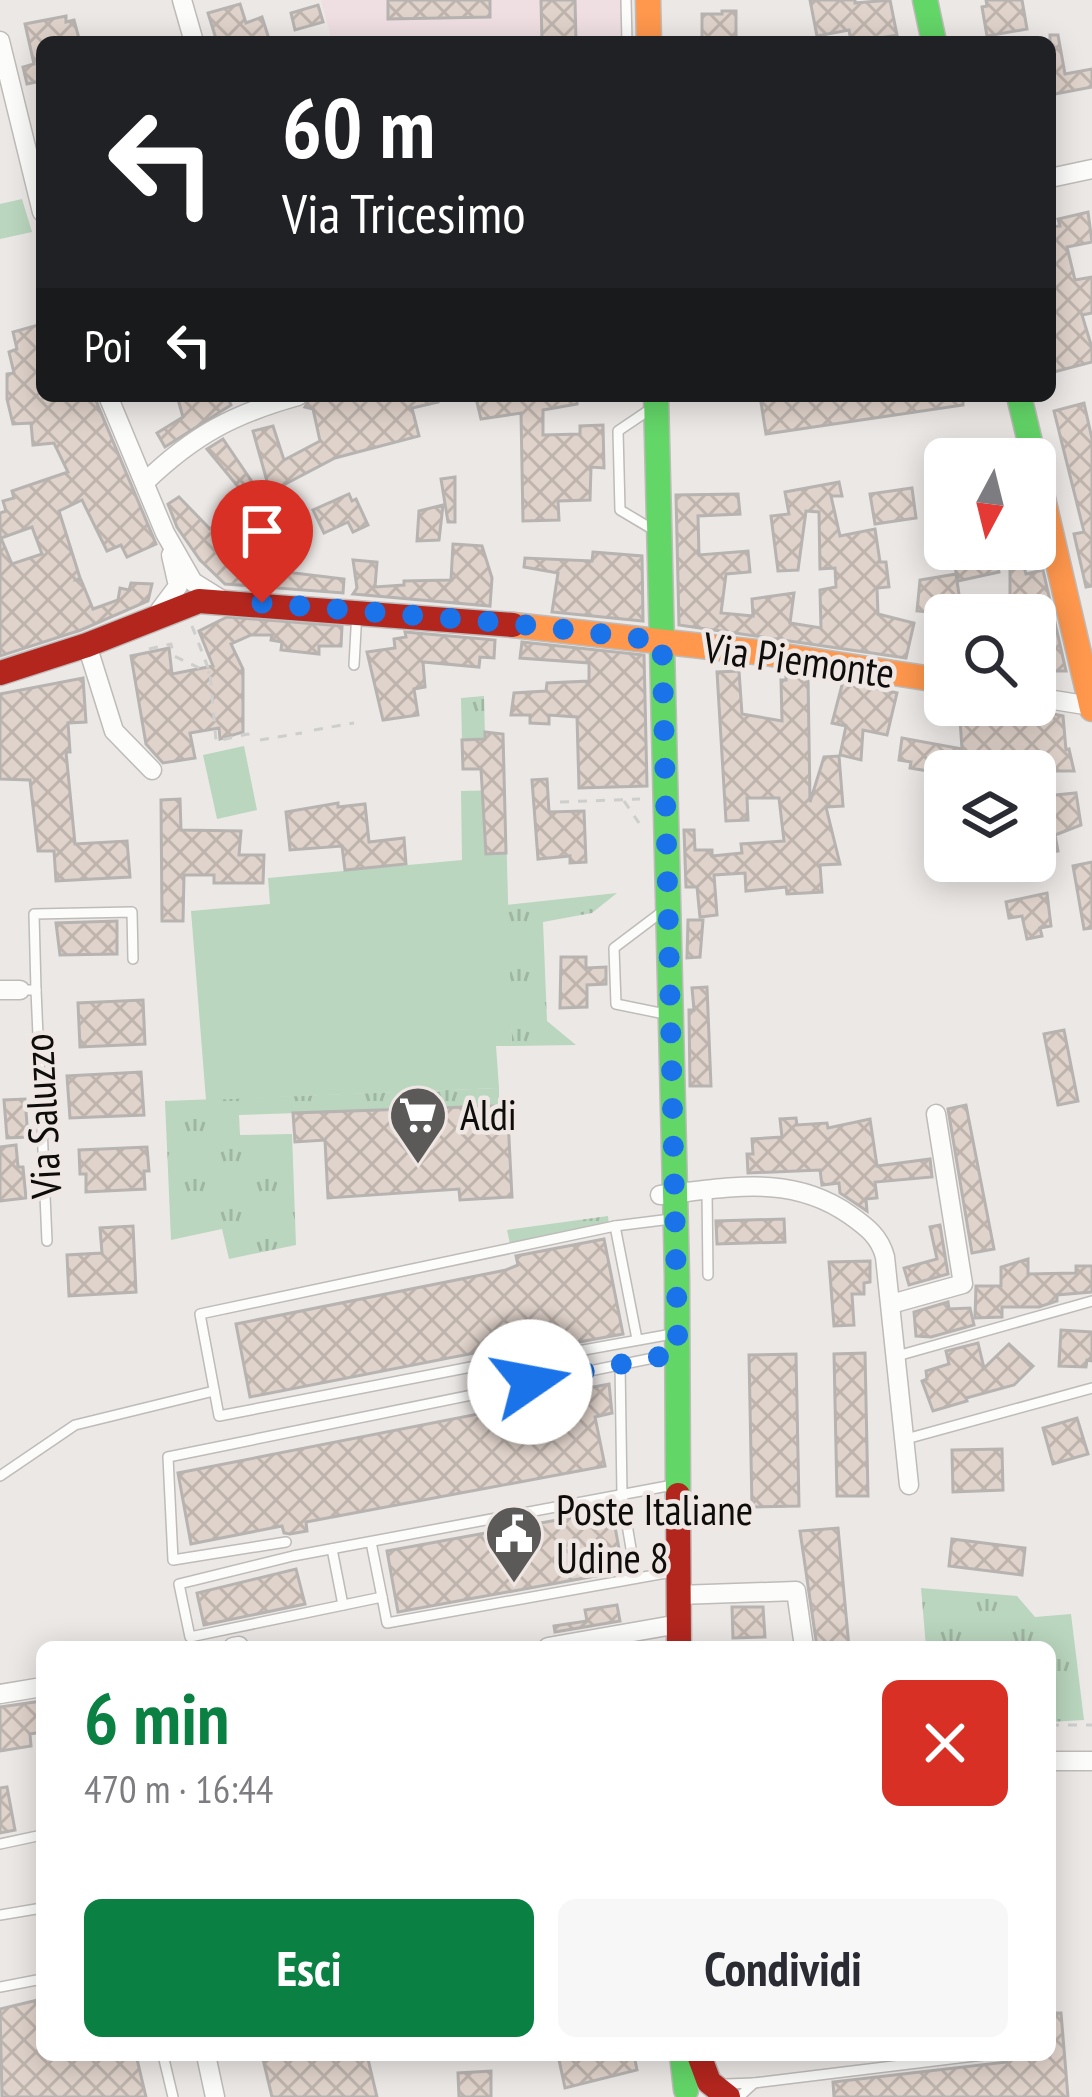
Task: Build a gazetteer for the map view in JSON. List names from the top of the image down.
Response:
{
  "streets": {
    "street": ["Via Piemonte"],
    "lane": ["Via Saluzzo"]
  },
  "places": {
    "supermarket": ["Aldi"],
    "public building": ["Poste Italiane Udine 8"]
  },
  "north": "bottom",
  "page": {
    "turn": ["60 m", "Via Tricesimo"],
    "then": "Poi",
    "heading": ["6 min", "470 m · 16:44"],
    "buttons": ["Esci", "Condividi"]
  }
}
